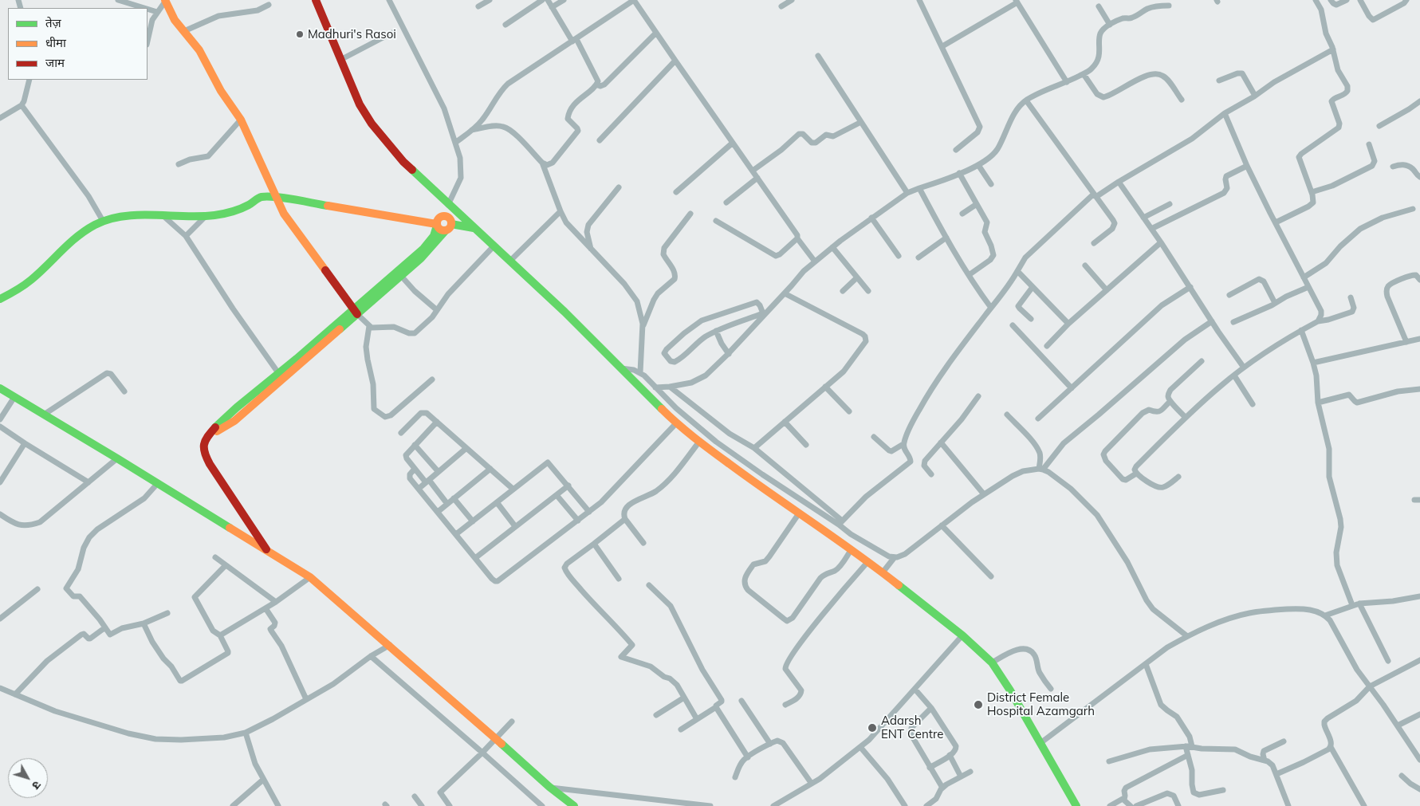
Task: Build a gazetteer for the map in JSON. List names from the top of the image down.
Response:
{
  "places": ["Madhuri's Rasoi", "District Female Hospital Azamgarh", "Adarsh ENT Centre"],
  "legend": ["तेज़", "धीमा", "जाम"],
  "north": "bottom right"
}
